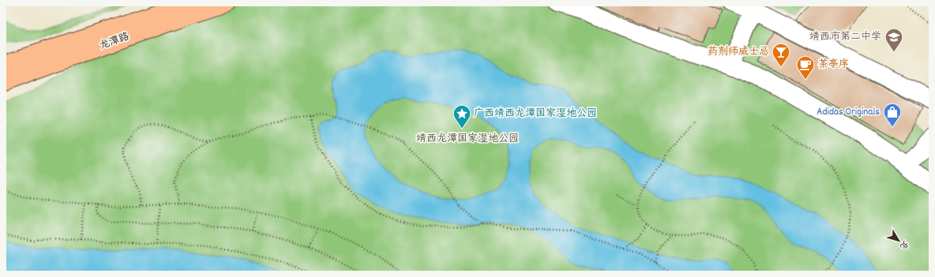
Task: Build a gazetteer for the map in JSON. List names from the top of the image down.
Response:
{
  "streets": {
    "main road": ["龙潭路"]
  },
  "parks": ["靖西龙潭国家湿地公园"],
  "places": {
    "school or university": ["靖西市第二中学"],
    "bar": ["药剂师威士忌"],
    "cafe": ["茶亭序"],
    "shop": ["Adidas Originals"],
    "place": ["广西靖西龙潭国家湿地公园"]
  },
  "north": "bottom right"
}
